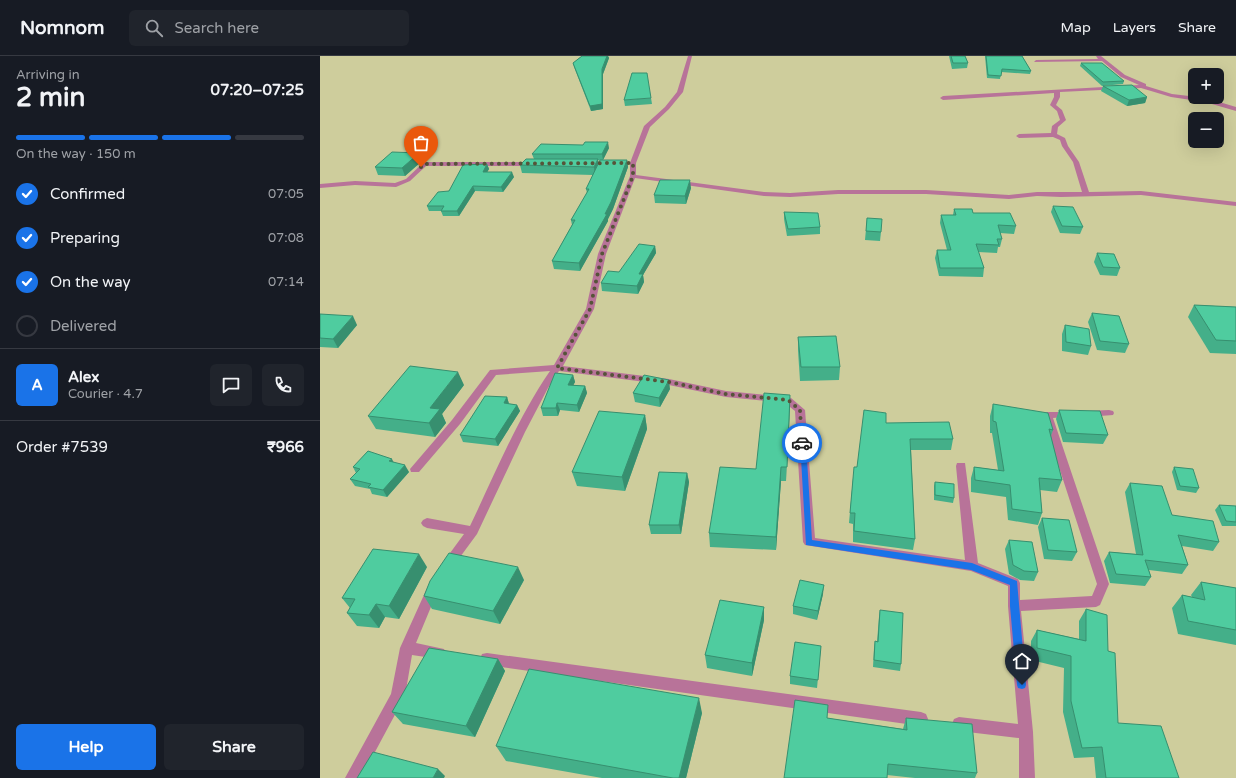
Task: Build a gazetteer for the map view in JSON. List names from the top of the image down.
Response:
{
  "page": {
    "header": "Nomnom",
    "search": "Search here",
    "nav": ["Map", "Layers", "Share"],
    "heading": ["2 min", "Arriving in", "07:20–07:25"],
    "panel": [
      "Alex",
      "Courier · 4.7",
      "Order #7539",
      "₹966"
    ],
    "map_buttons": ["+", "−"],
    "bar": "On the way · 150 m",
    "list": [
      ["Confirmed", "07:05"],
      ["Preparing", "07:08"],
      ["On the way", "07:14"],
      "Delivered"
    ],
    "round": "A",
    "buttons": ["Help", "Share"]
  }
}
